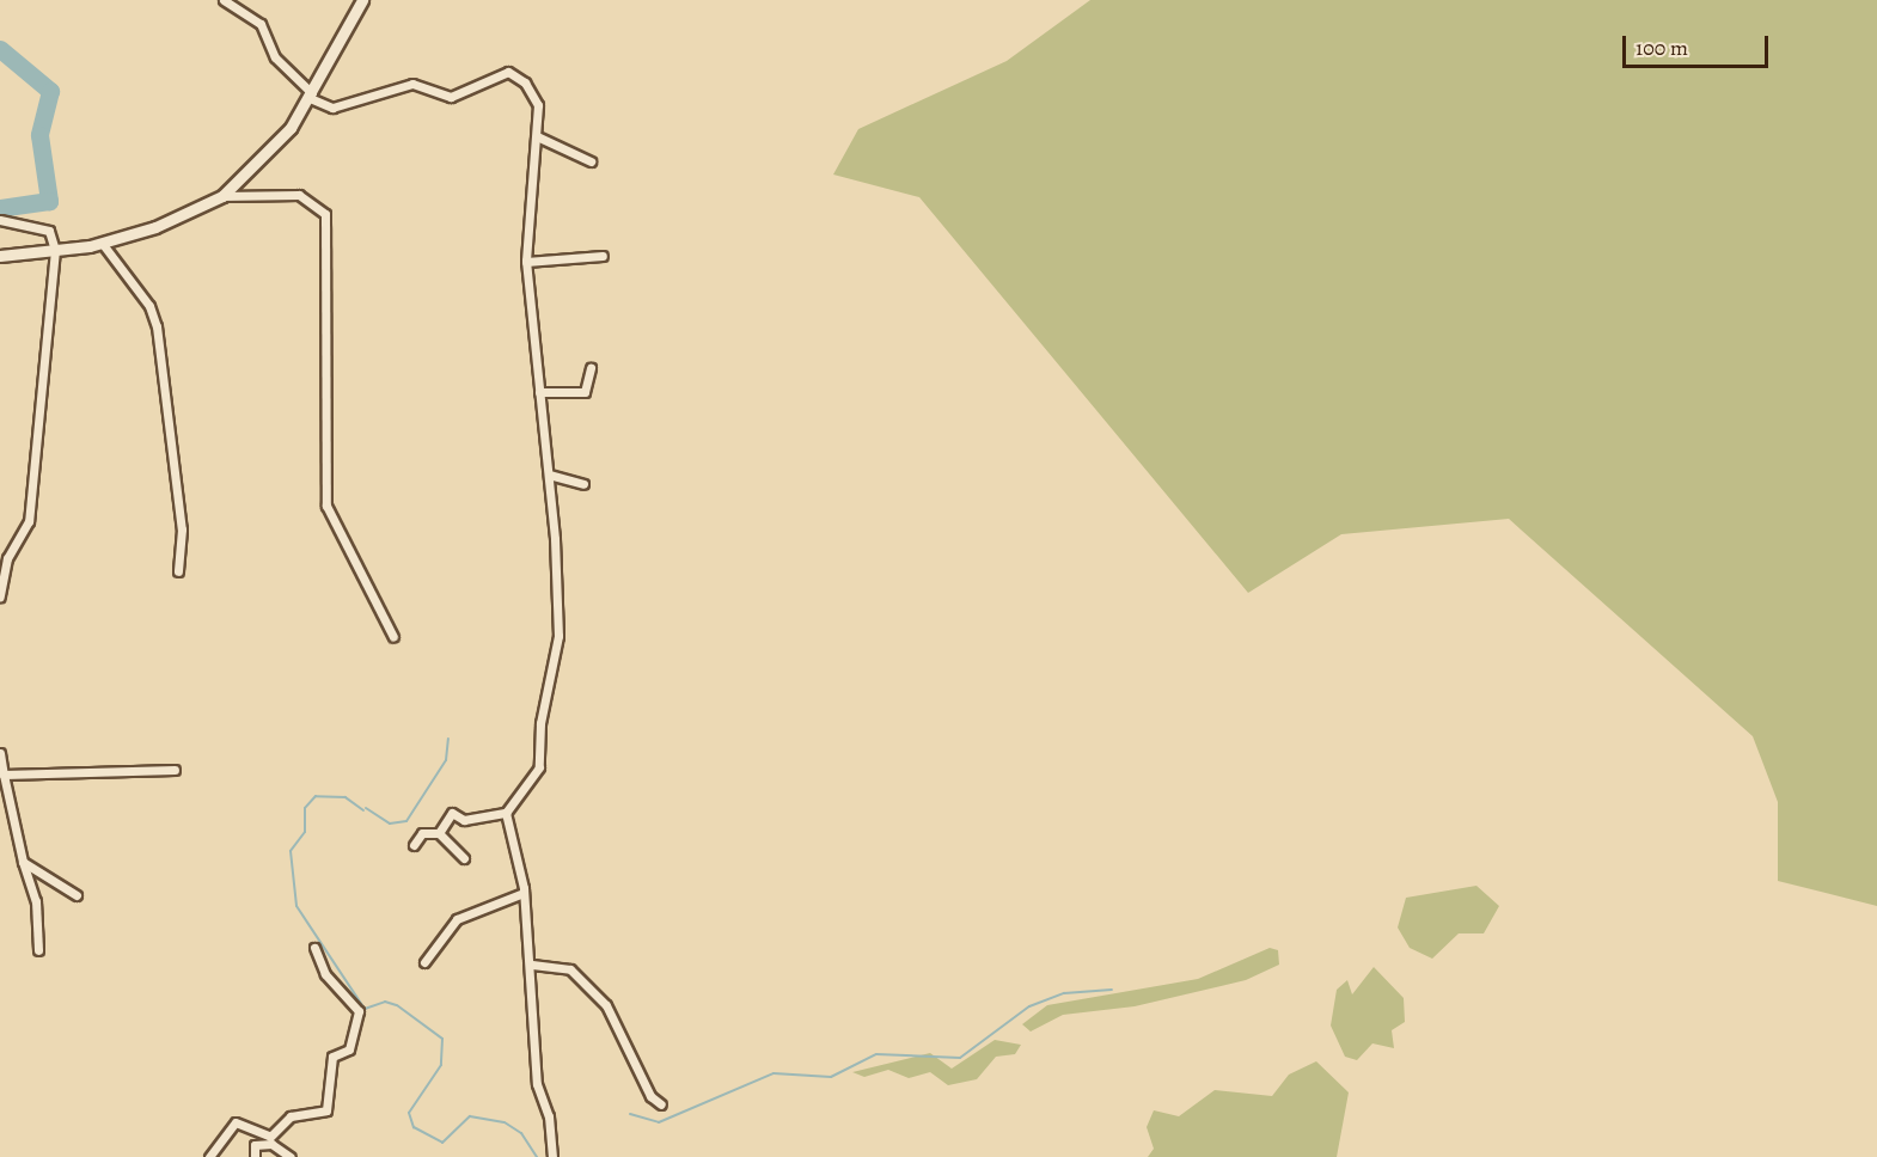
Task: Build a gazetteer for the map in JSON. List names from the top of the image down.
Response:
{
  "scale_bar": "100 m"
}
